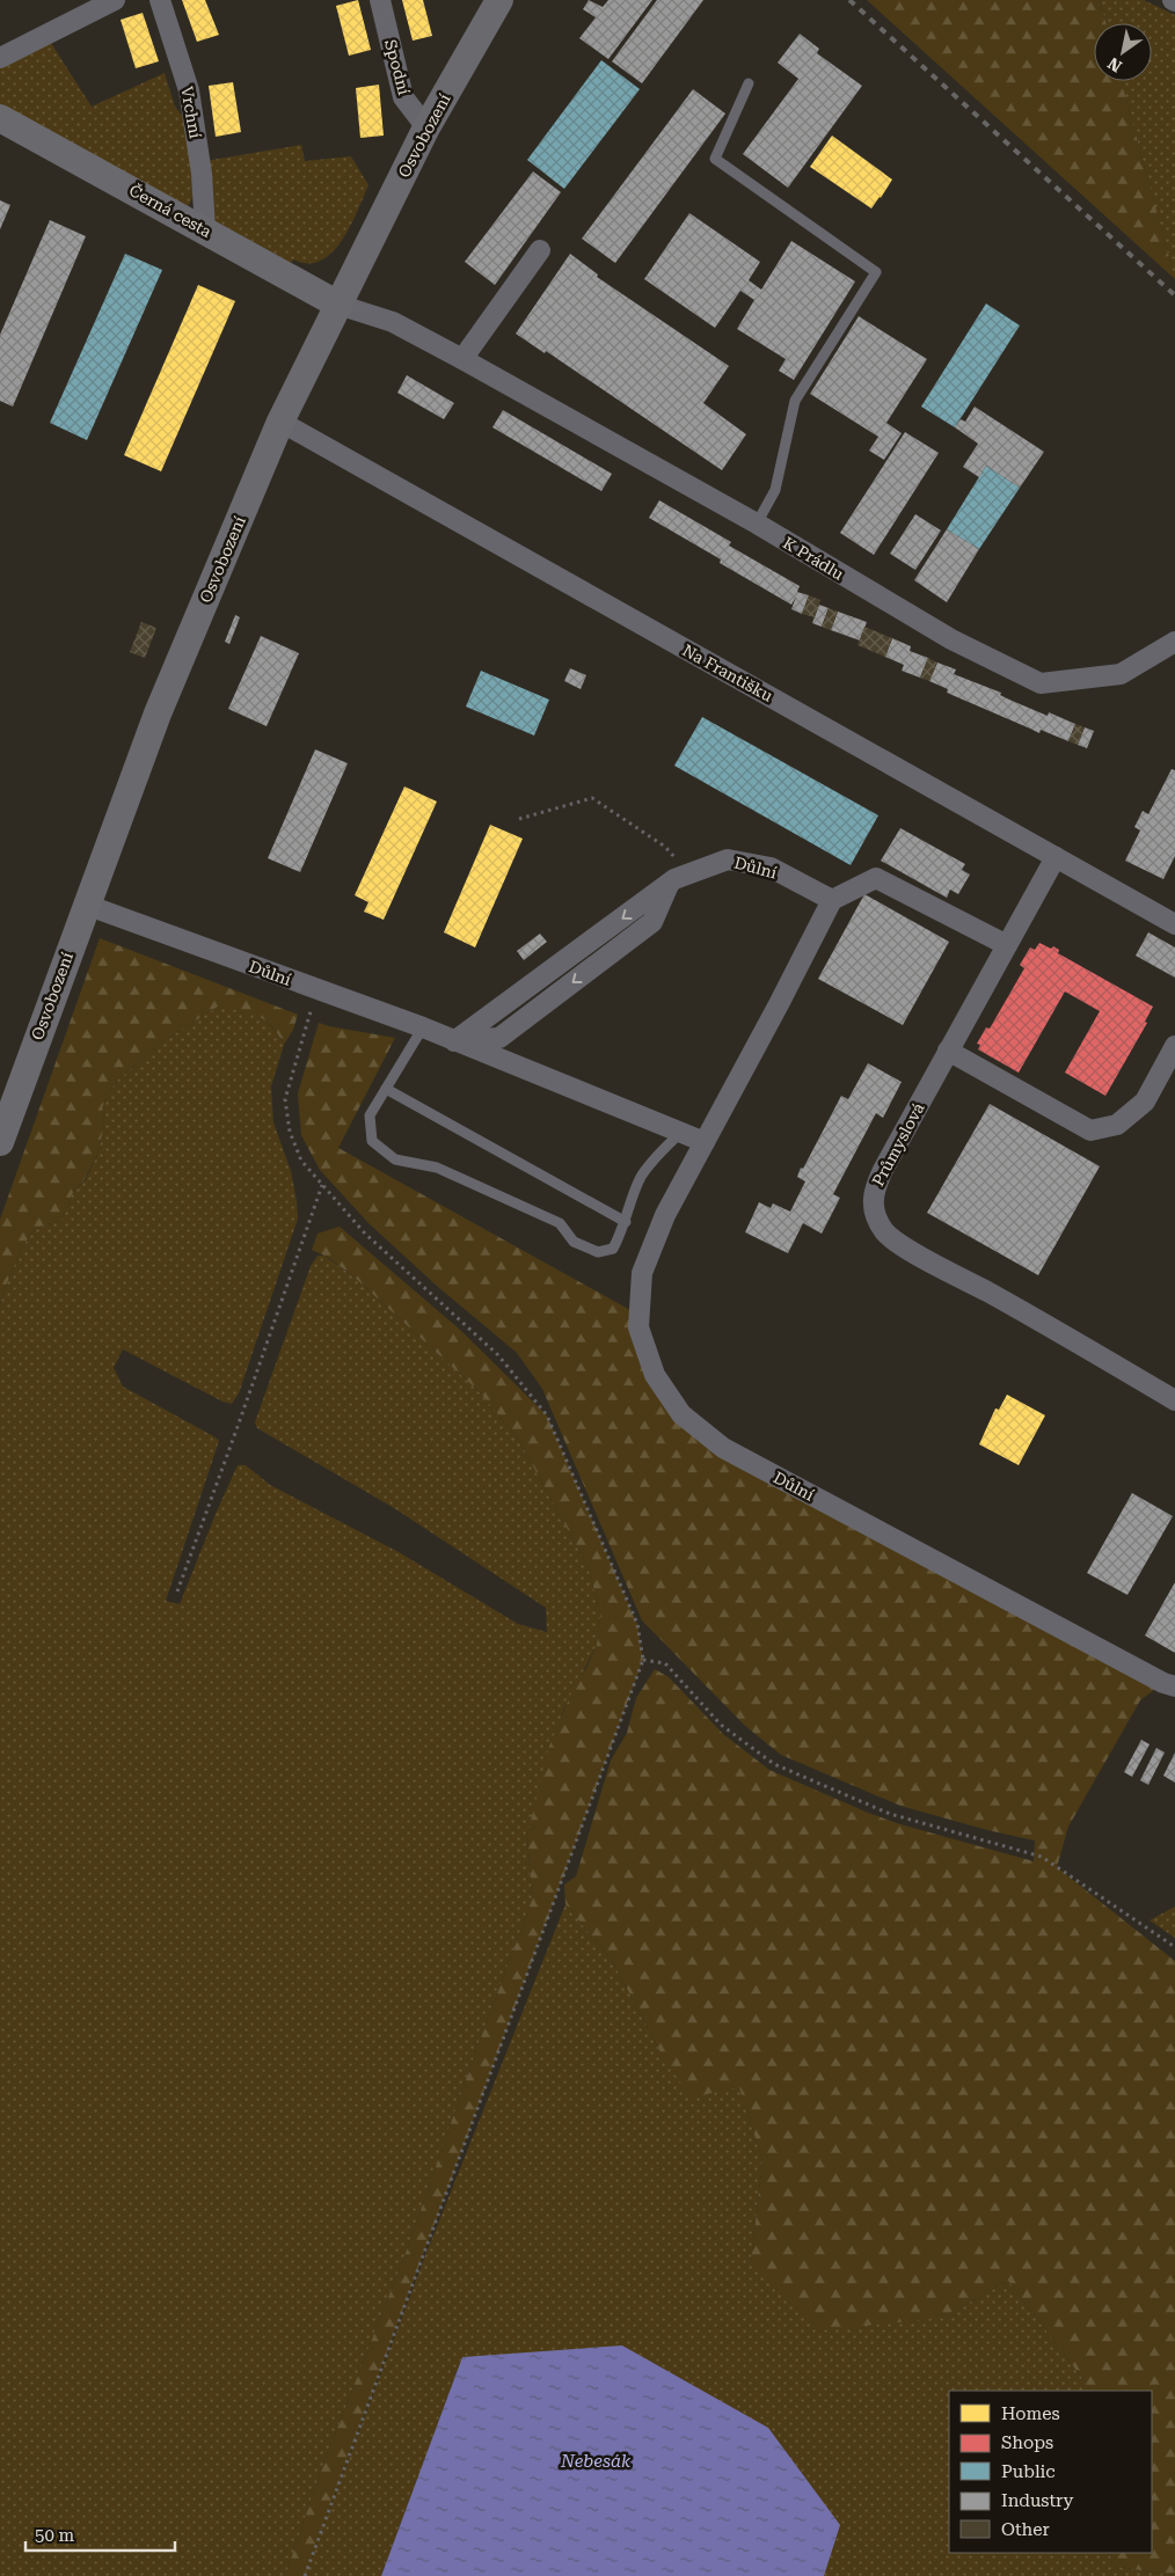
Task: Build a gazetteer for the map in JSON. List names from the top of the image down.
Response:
{
  "streets": {
    "main road": ["Osvobození", "Černá cesta"],
    "street": [
      "Spodní",
      "Vrchní",
      "K Prádlu",
      "Na Františku",
      "Důlní",
      "Průmyslová"
    ]
  },
  "crossings": [
    ["Spodní", "Osvobození"],
    ["Vrchní", "Černá cesta"],
    ["Osvobození", "Černá cesta"],
    ["Osvobození", "K Prádlu"],
    ["Osvobození", "Na Františku"],
    ["Osvobození", "Důlní"],
    ["Černá cesta", "K Prádlu"],
    ["Na Františku", "Průmyslová"]
  ],
  "water": ["Nebesák"],
  "legend": [
    "Homes",
    "Shops",
    "Public",
    "Industry",
    "Other"
  ],
  "scale_bar": "50 m",
  "north": "bottom left"
}
